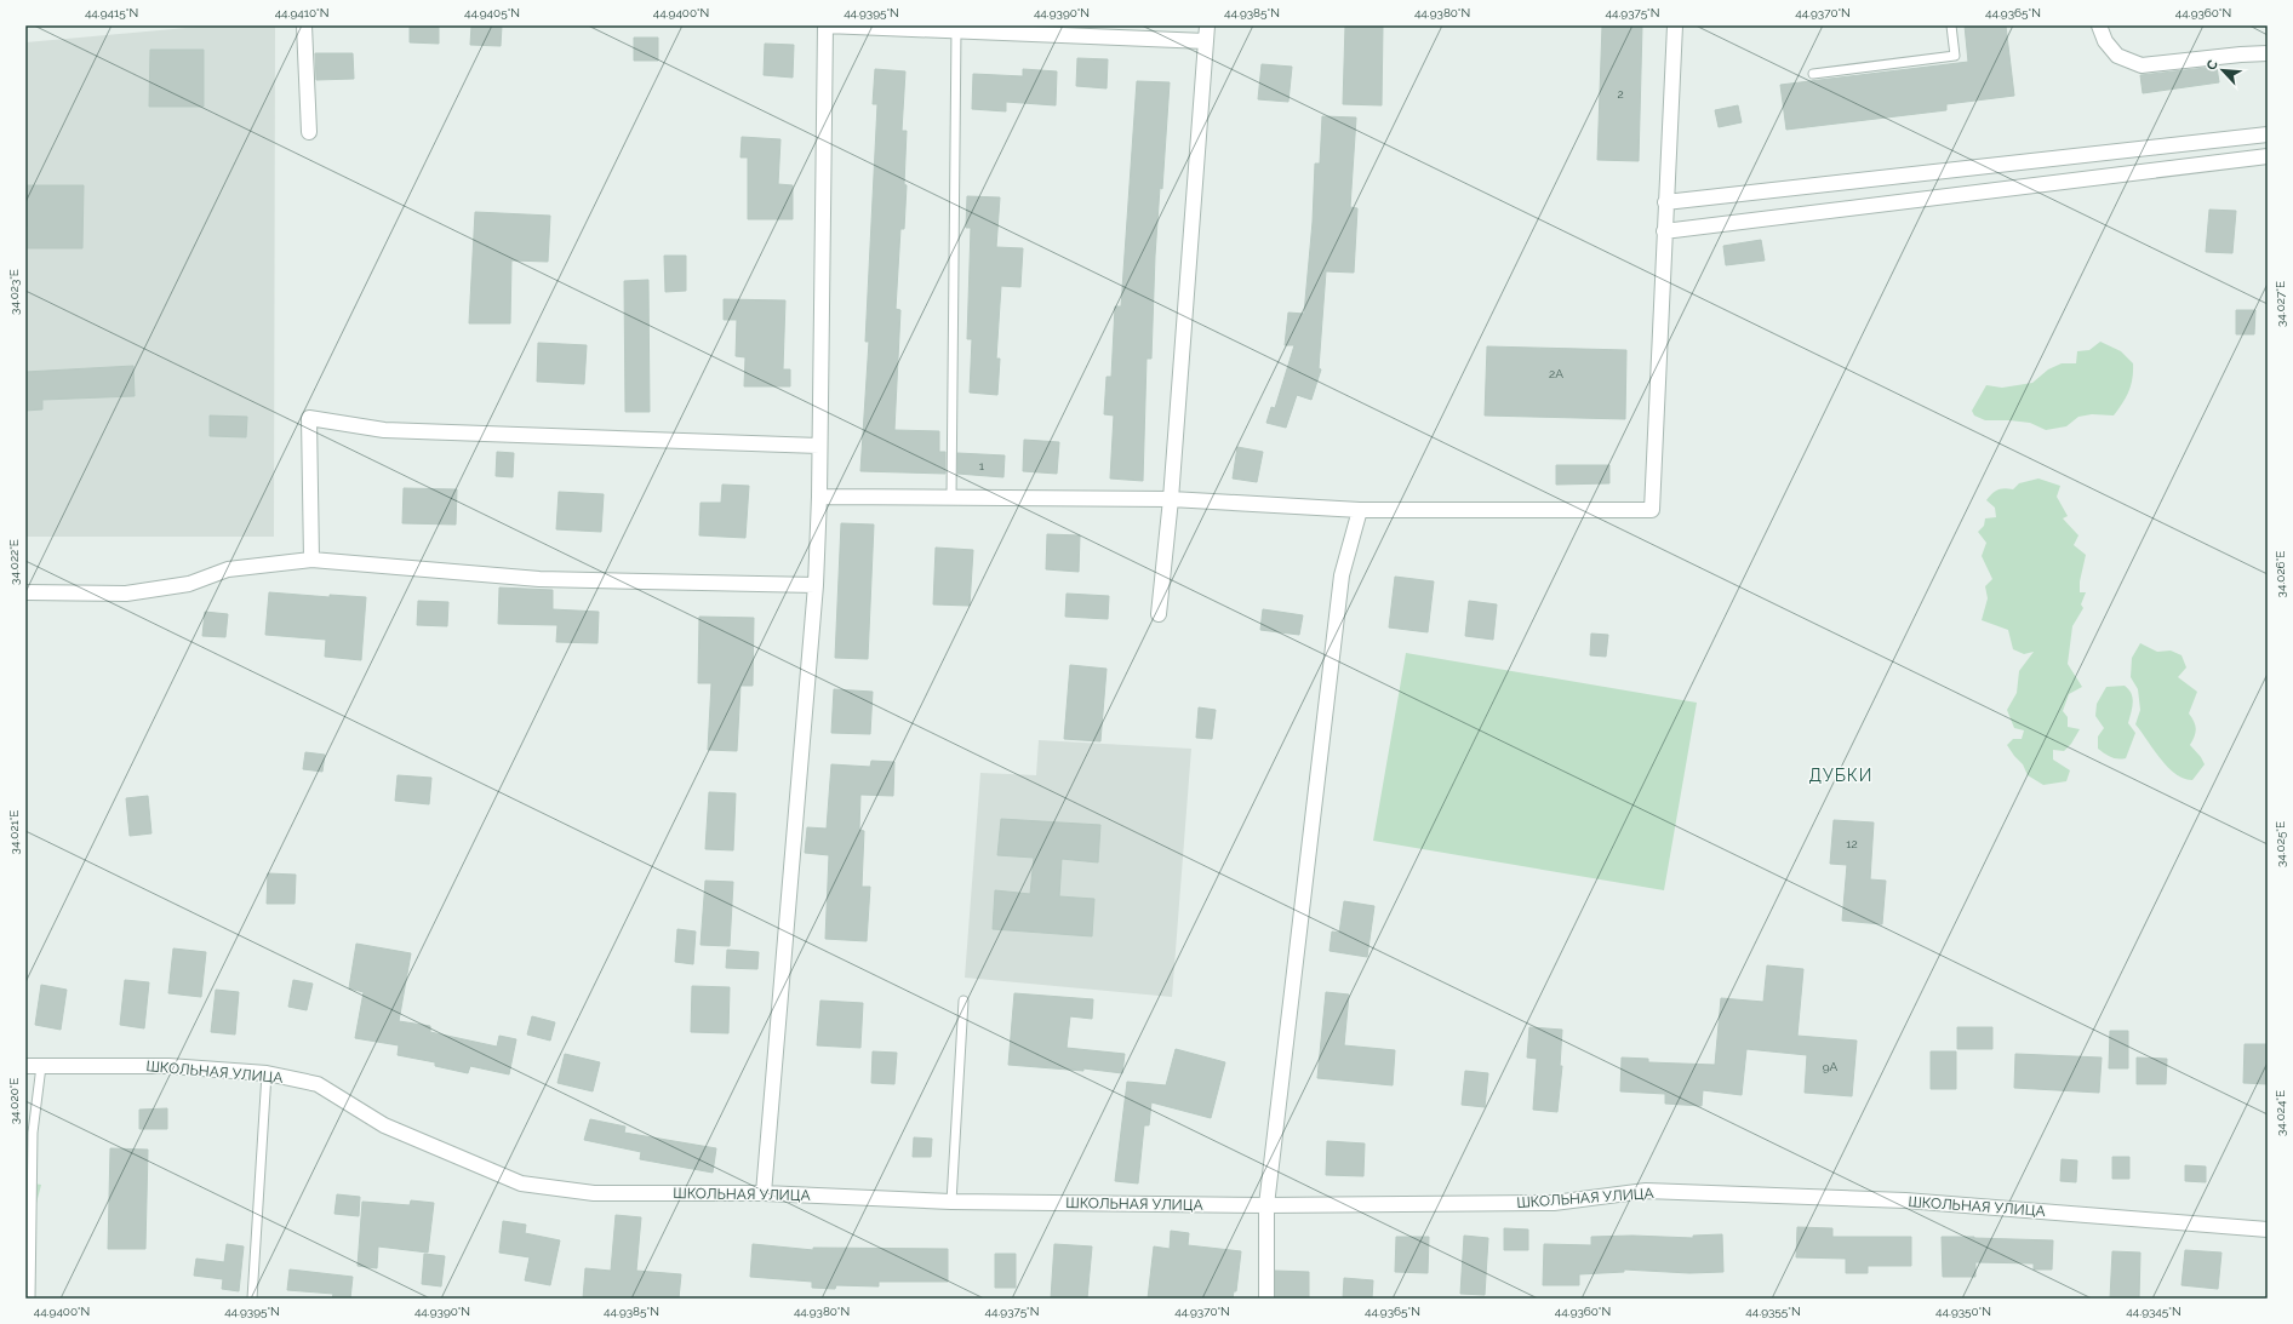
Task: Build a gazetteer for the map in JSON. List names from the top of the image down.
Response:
{
  "streets": {
    "street": ["ШКОЛЬНАЯ УЛИЦА"]
  },
  "districts": ["ДУБКИ"],
  "house_numbers": [
    "2",
    "2А",
    "1",
    "12",
    "9А"
  ],
  "north": "top left",
  "coordinates": [
    "44.9415°N",
    "44.9410°N",
    "44.9405°N",
    "44.9400°N",
    "44.9395°N",
    "44.9390°N",
    "44.9385°N",
    "44.9380°N",
    "44.9375°N",
    "44.9370°N",
    "44.9365°N",
    "44.9360°N",
    "34.023°E",
    "34.027°E",
    "34.022°E",
    "34.026°E",
    "34.021°E",
    "34.025°E",
    "34.020°E",
    "34.024°E",
    "44.9355°N",
    "44.9350°N",
    "44.9345°N"
  ]
}
